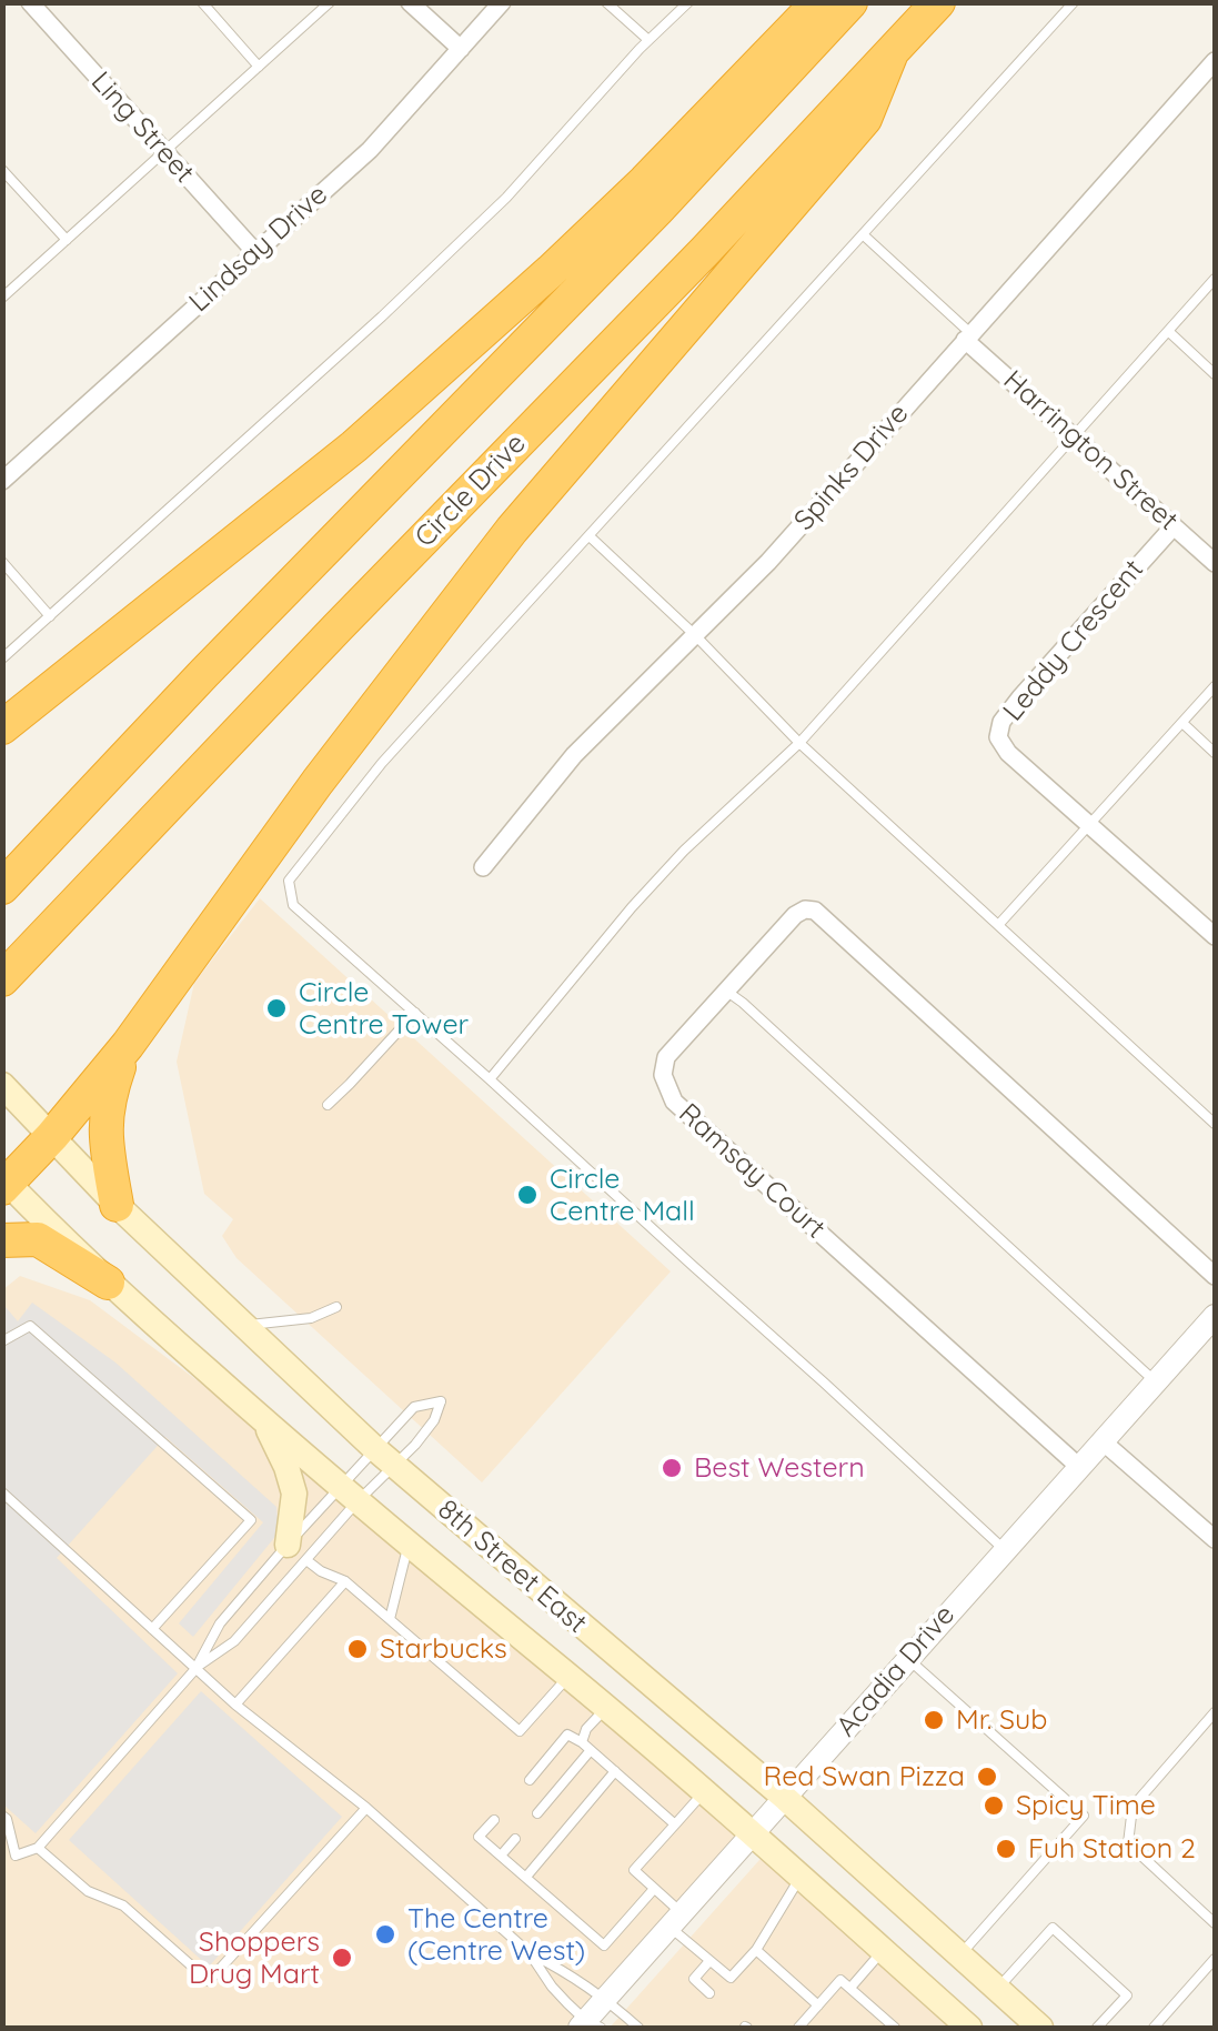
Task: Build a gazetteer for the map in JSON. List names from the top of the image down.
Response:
{
  "streets": {
    "highway": ["Circle Drive"],
    "main road": ["8th Street East"],
    "street": [
      "Ling Street",
      "Lindsay Drive",
      "Harrington Street",
      "Spinks Drive",
      "Leddy Crescent",
      "Ramsay Court",
      "Acadia Drive"
    ]
  },
  "crossings": [
    ["Ling Street", "Lindsay Drive"],
    ["Harrington Street", "Spinks Drive"],
    ["Harrington Street", "Leddy Crescent"],
    ["Ramsay Court", "Acadia Drive"],
    ["8th Street East", "Acadia Drive"]
  ],
  "places": [
    "Circle Centre Tower",
    "Circle Centre Mall",
    "Best Western",
    "Starbucks",
    "Mr. Sub",
    "Red Swan Pizza",
    "Spicy Time",
    "Fuh Station 2",
    "The Centre (Centre West)",
    "Shoppers Drug Mart"
  ]
}
